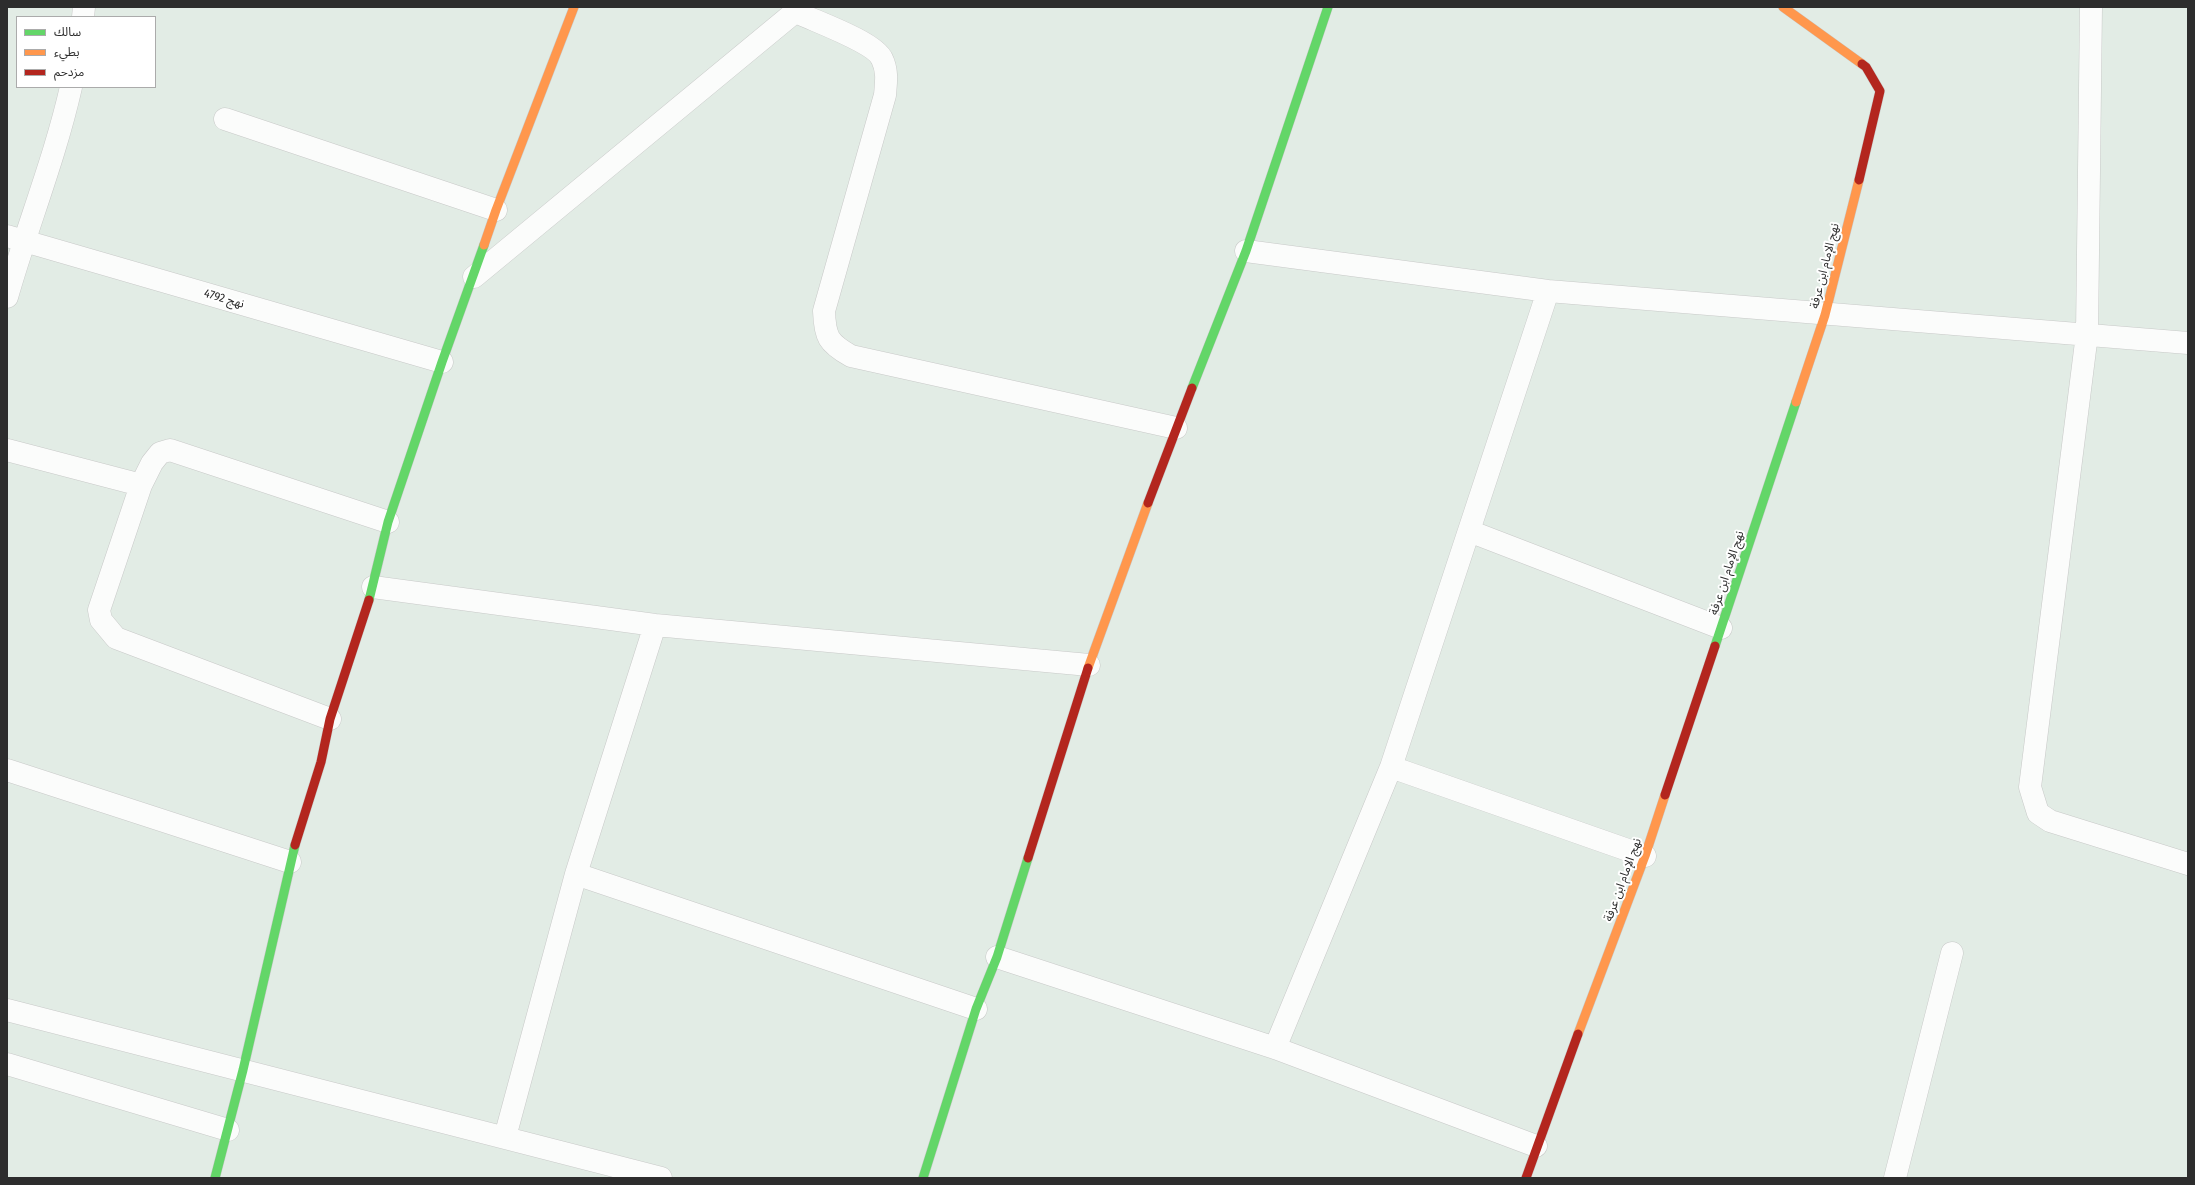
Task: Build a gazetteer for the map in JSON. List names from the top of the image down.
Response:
{
  "streets": {
    "street": ["نهج الإمام ابن عرفة", "نهج 4792"]
  },
  "legend": ["سالك", "بطيء", "مزدحم"]
}
